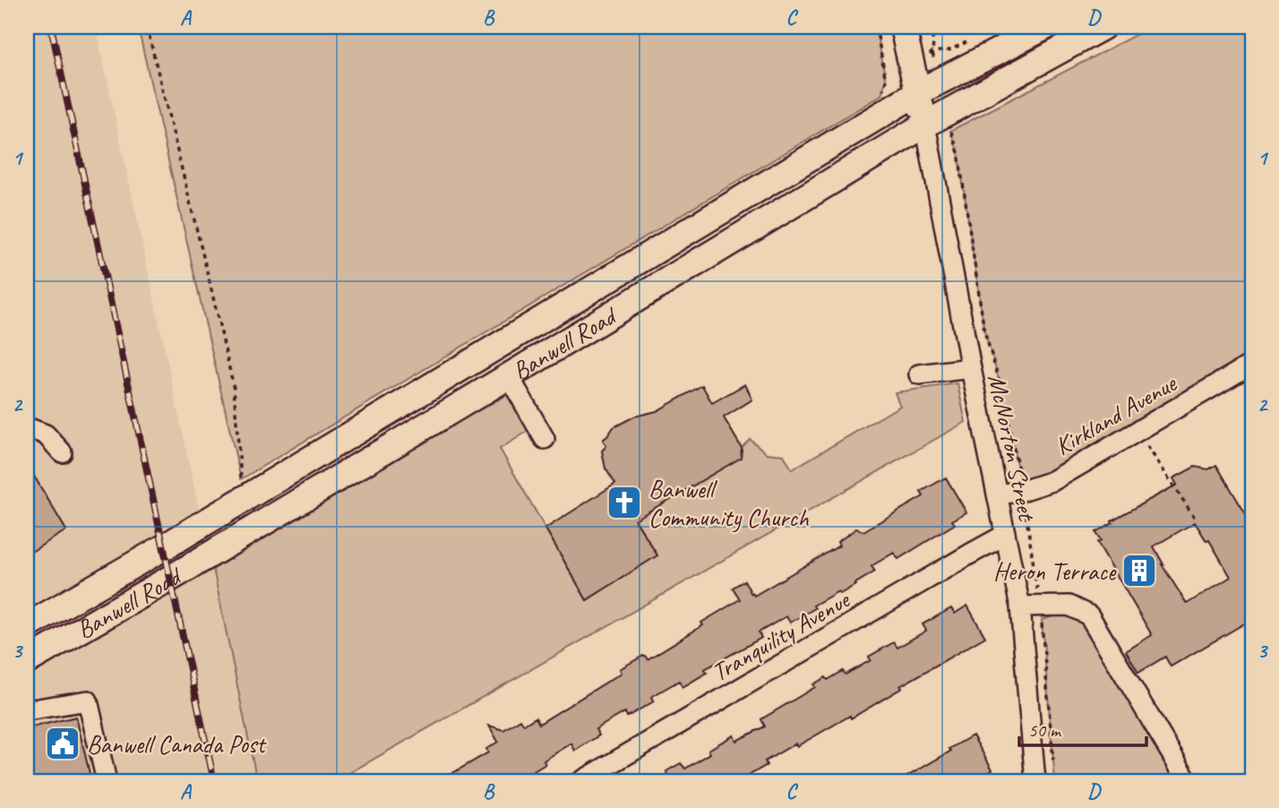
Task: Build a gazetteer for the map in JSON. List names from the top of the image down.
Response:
{
  "streets": {
    "main road": ["Banwell Road"],
    "street": ["Kirkland Avenue", "McNorton Street", "Tranquility Avenue"]
  },
  "crossings": [
    ["Banwell Road", "McNorton Street"],
    ["Kirkland Avenue", "McNorton Street"],
    ["McNorton Street", "Tranquility Avenue"]
  ],
  "places": {
    "church": ["Banwell Community Church"],
    "building": ["Heron Terrace"],
    "public building": ["Banwell Canada Post"]
  },
  "scale_bar": "50 m",
  "grid": {
    "columns": [
      "A",
      "B",
      "C",
      "D"
    ],
    "rows": ["1", "2", "3"]
  }
}
